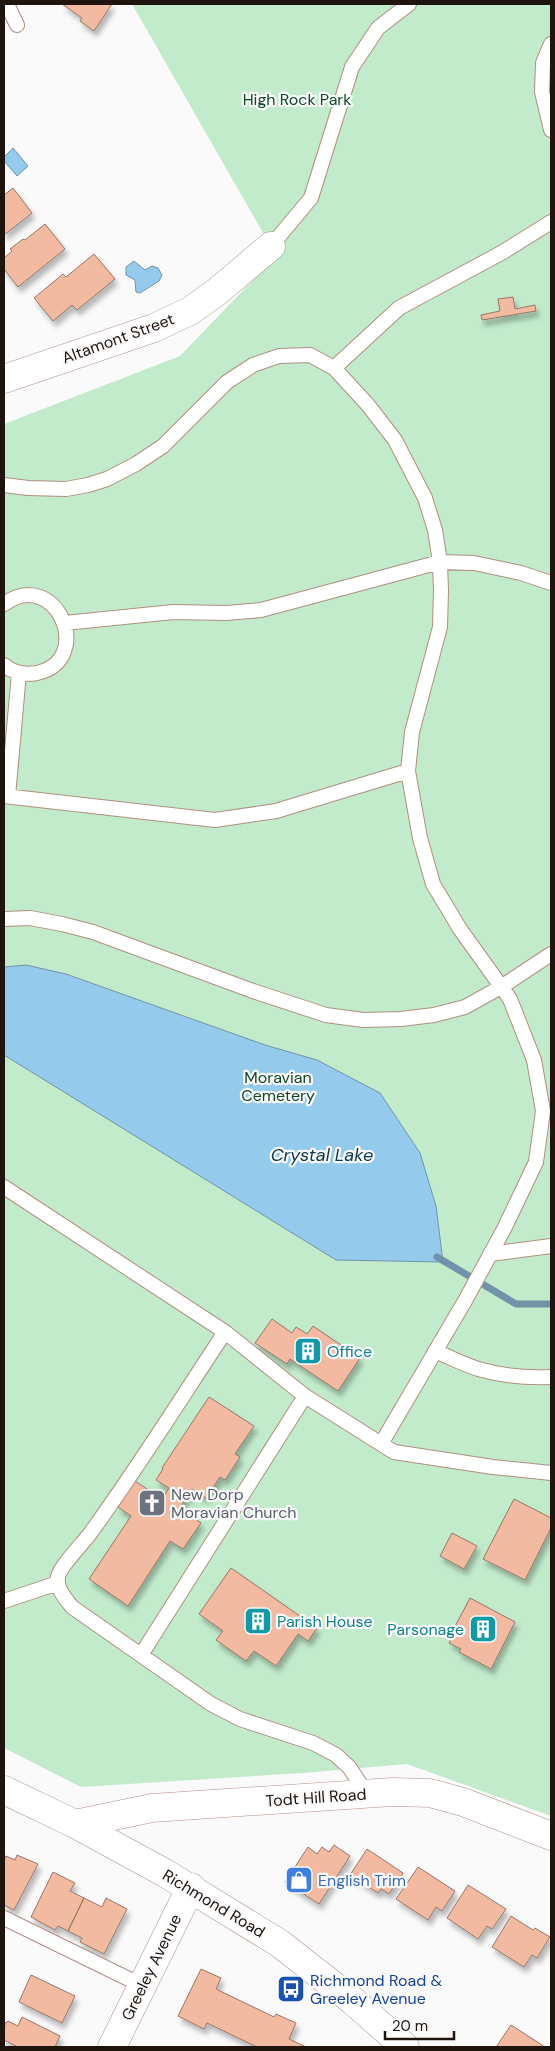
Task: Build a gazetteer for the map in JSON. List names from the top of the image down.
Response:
{
  "streets": {
    "street": [
      "Altamont Street",
      "Todt Hill Road",
      "Richmond Road",
      "Greeley Avenue"
    ]
  },
  "crossings": [
    ["Todt Hill Road", "Richmond Road"],
    ["Richmond Road", "Greeley Avenue"]
  ],
  "water": ["Crystal Lake"],
  "parks": ["High Rock Park", "Moravian Cemetery"],
  "places": {
    "building": ["Office", "Parish House", "Parsonage"],
    "church": ["New Dorp Moravian Church"],
    "shop": ["English Trim"],
    "bus stop": ["Richmond Road & Greeley Avenue"]
  },
  "scale_bar": "20 m"
}
